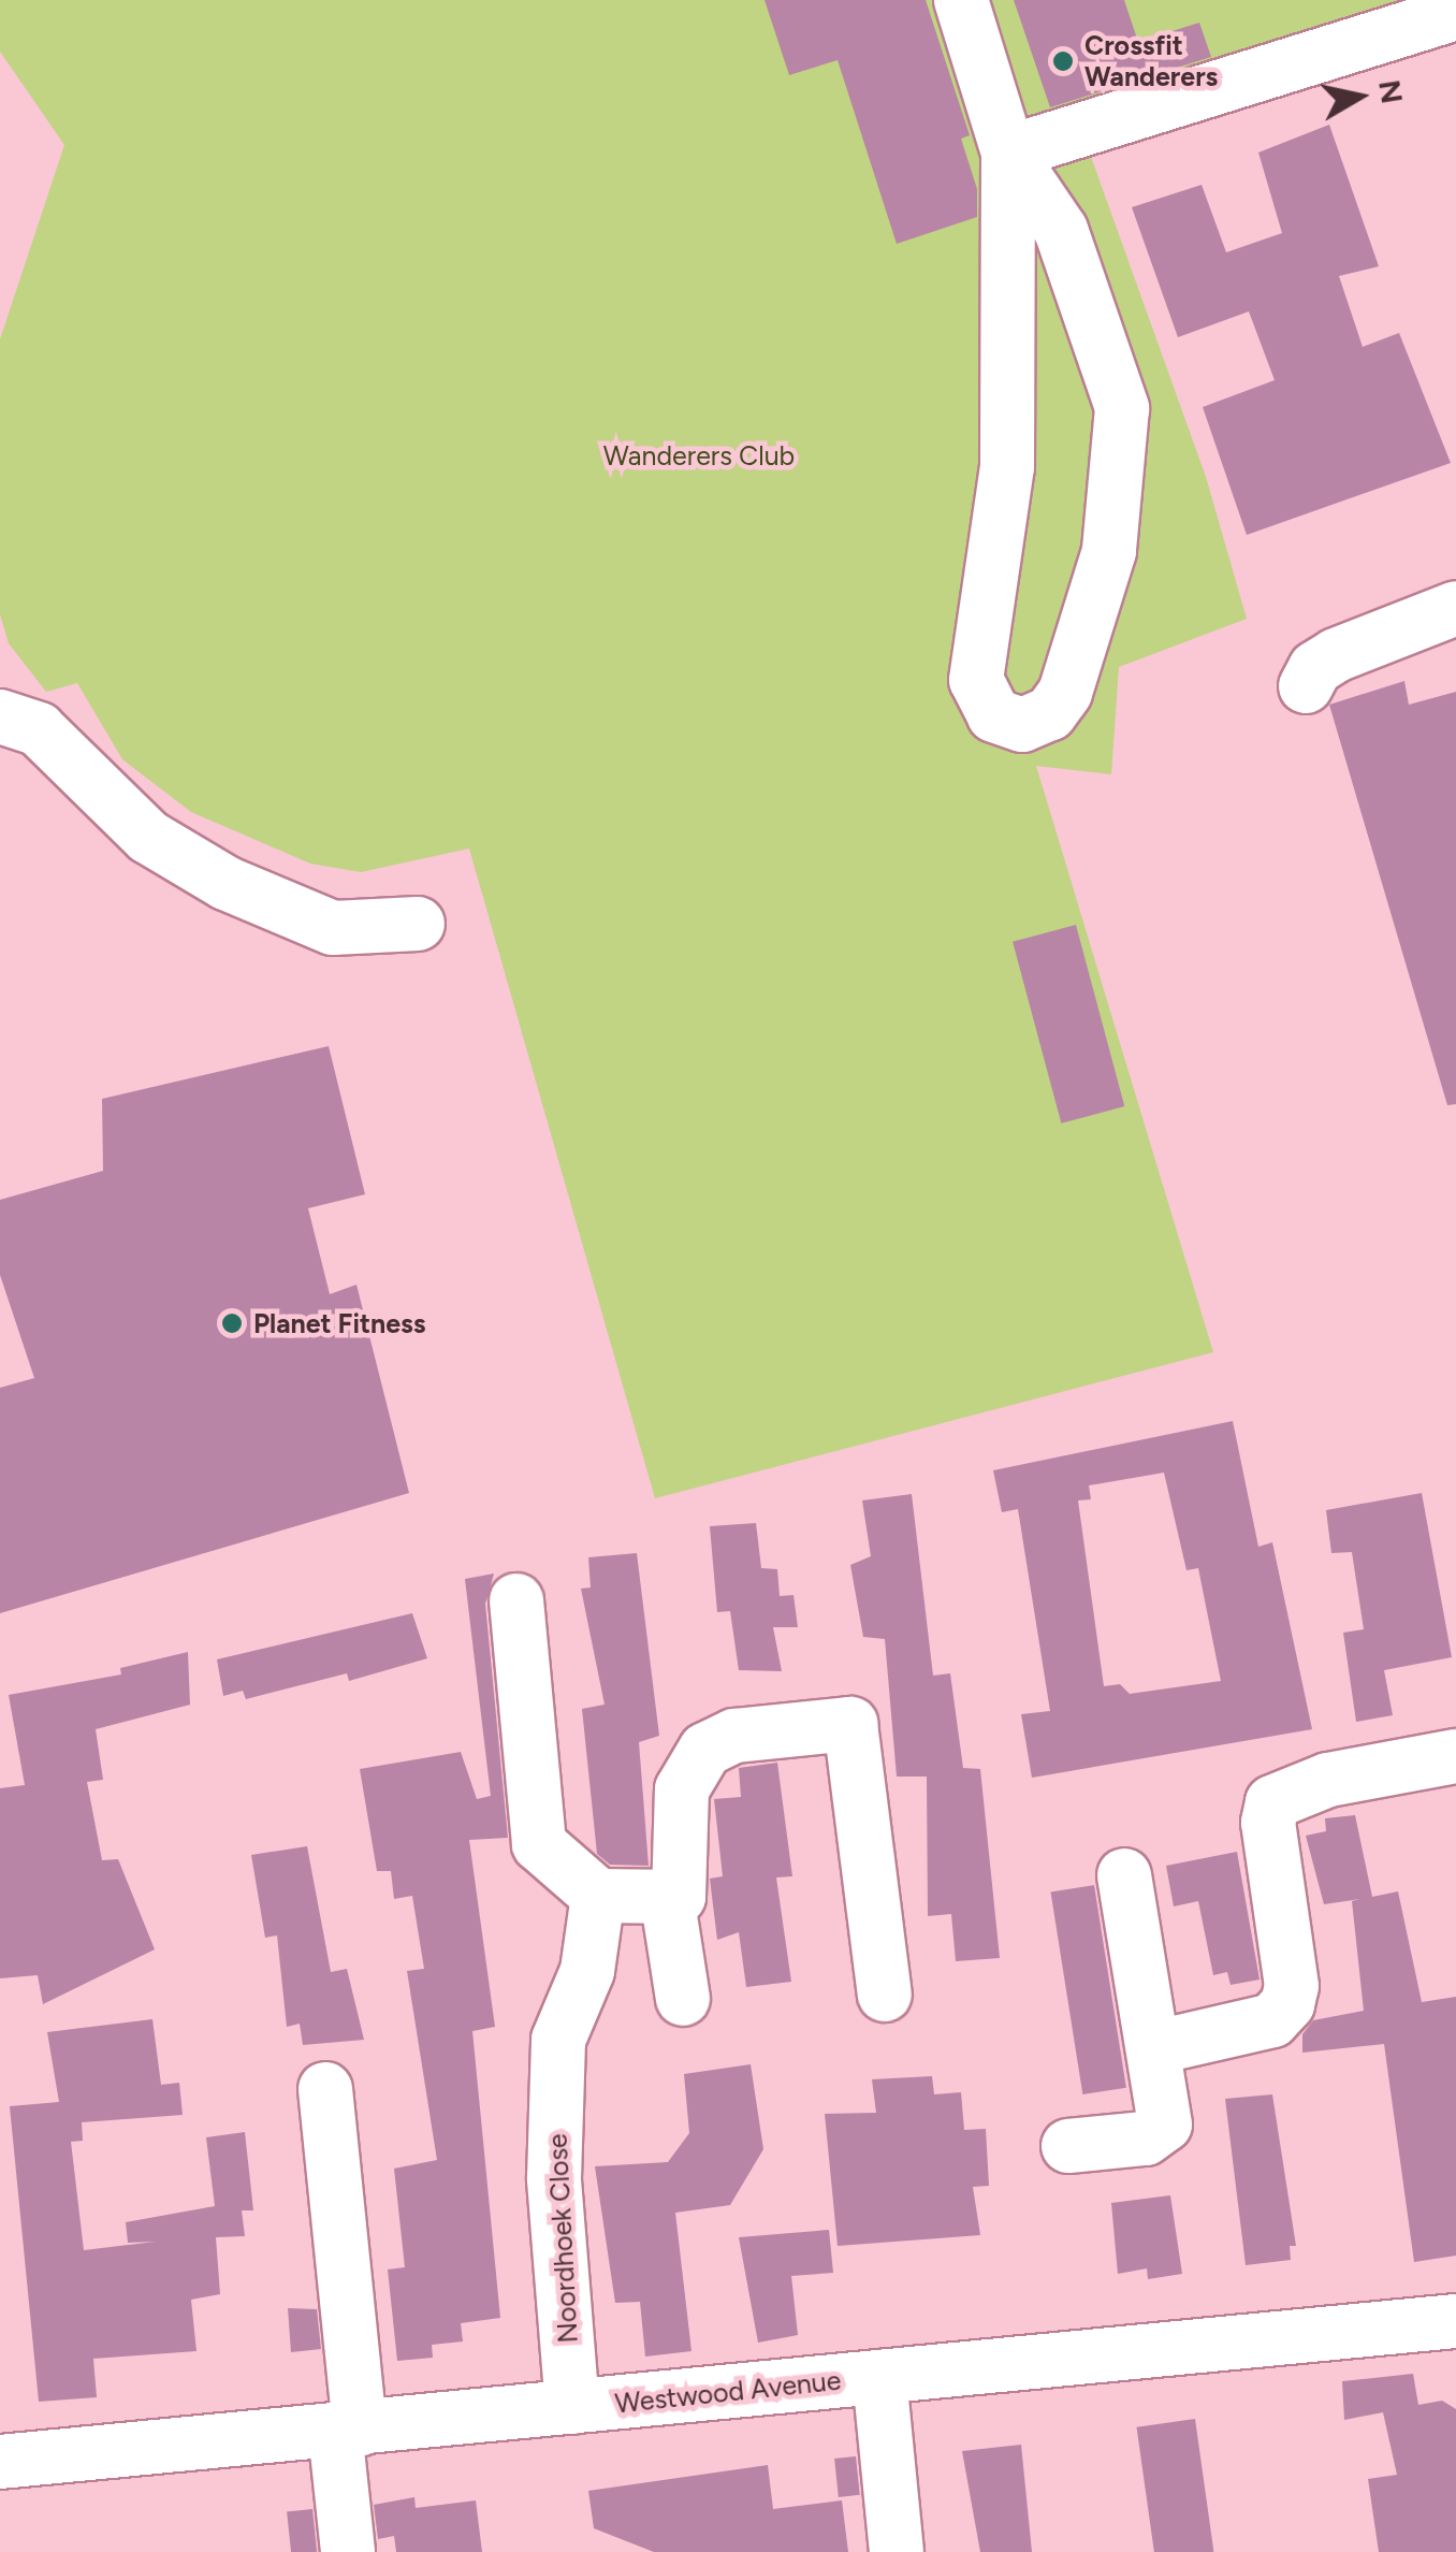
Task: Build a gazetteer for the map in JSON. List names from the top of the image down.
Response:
{
  "streets": {
    "street": ["Noordhoek Close", "Westwood Avenue"]
  },
  "crossings": [
    ["Noordhoek Close", "Westwood Avenue"]
  ],
  "parks": ["Wanderers Club"],
  "places": ["Crossfit Wanderers", "Planet Fitness"],
  "north": "right"
}
